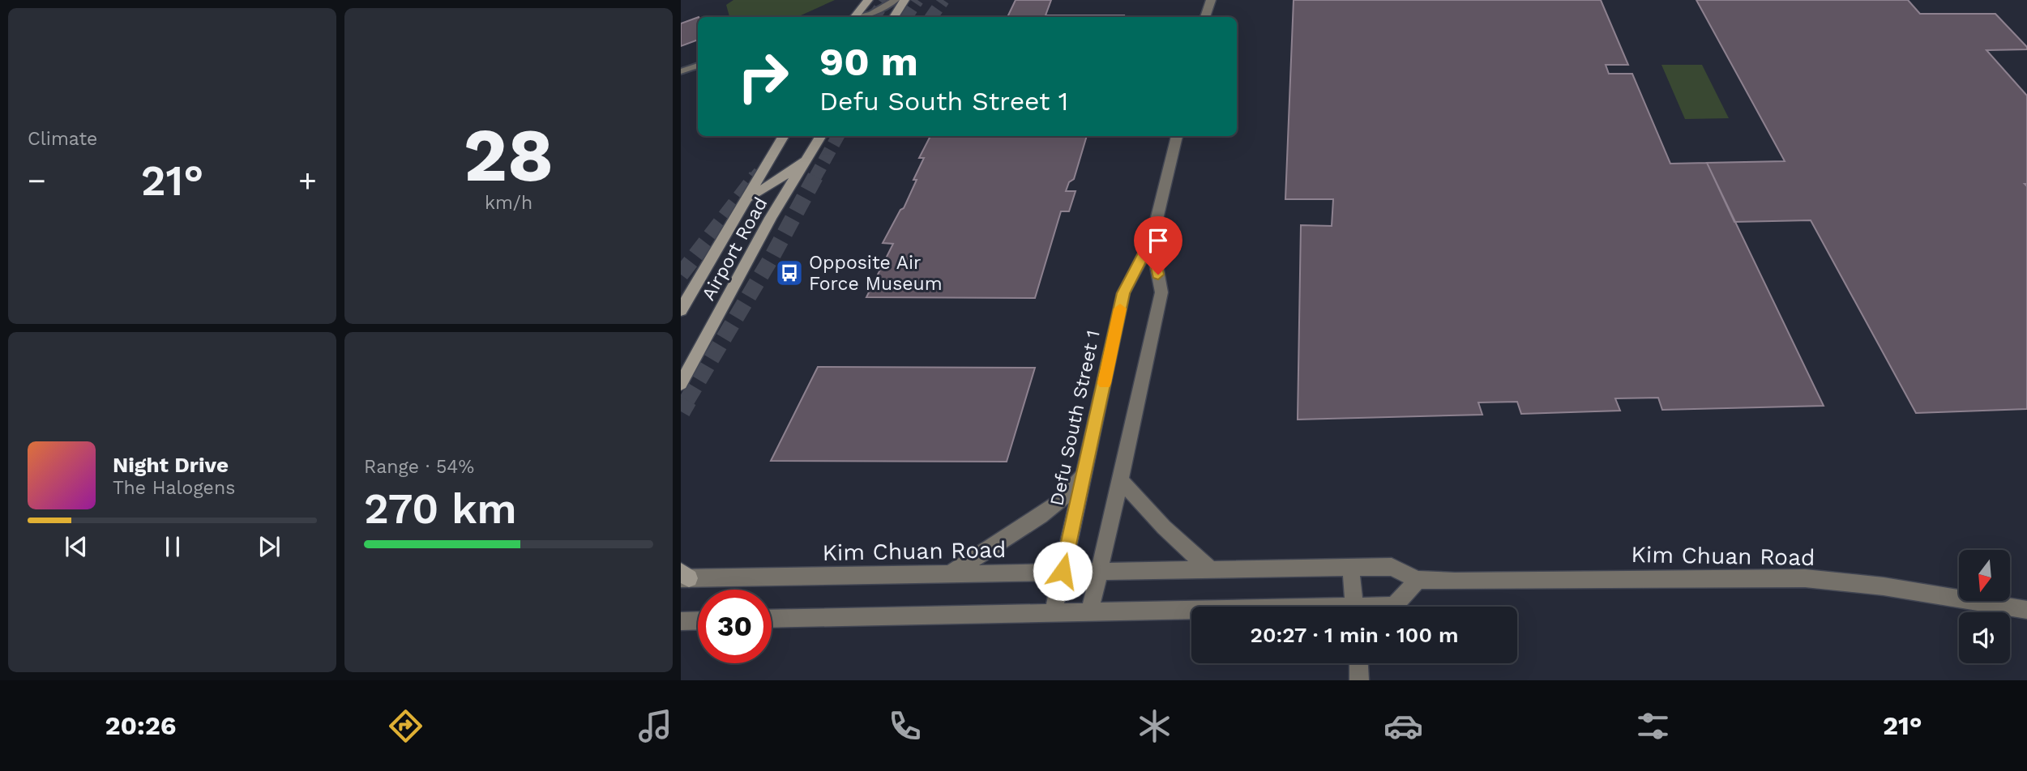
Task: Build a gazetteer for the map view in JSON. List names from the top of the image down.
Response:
{
  "streets": {
    "main road": ["Airport Road"],
    "street": ["Defu South Street 1", "Kim Chuan Road"]
  },
  "crossings": [
    ["Defu South Street 1", "Kim Chuan Road"]
  ],
  "places": {
    "bus stop": ["Opposite Air Force Museum"]
  },
  "north": "bottom",
  "page": {
    "tile": [
      "Climate",
      ["28", "km/h"],
      ["Range · 54%", "270 km"]
    ],
    "turn": ["90 m", "Defu South Street 1"],
    "heat": ["−", "21°", "+"],
    "song": ["Night Drive", "The Halogens"],
    "limit": "30",
    "trip": "20:27 · 1 min · 100 m",
    "tabs": ["20:26", "21°"]
  }
}
